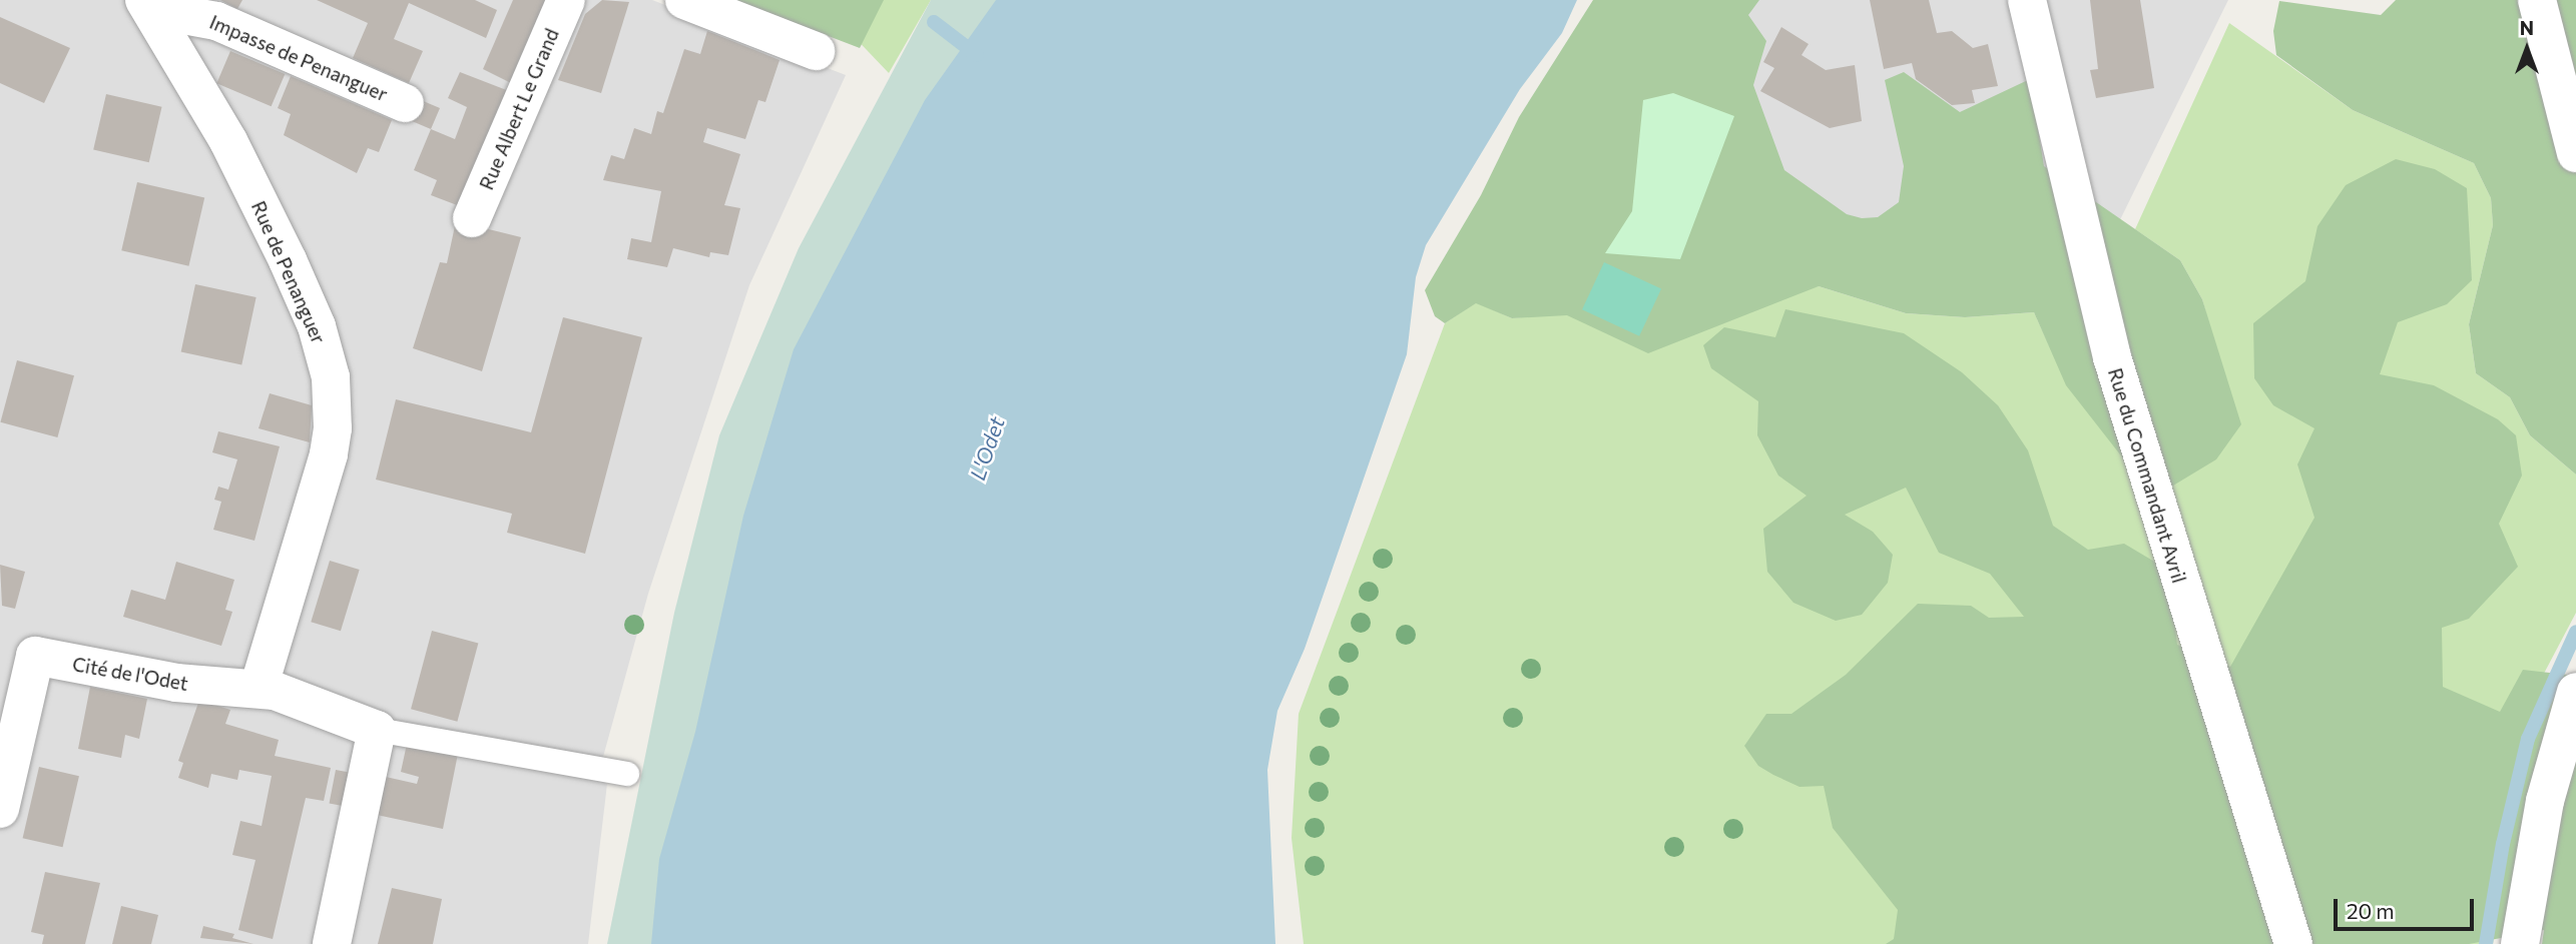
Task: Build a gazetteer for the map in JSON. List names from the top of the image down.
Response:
{
  "streets": {
    "street": [
      "Impasse de Penanguer",
      "Rue Albert Le Grand",
      "Rue de Penanguer",
      "Rue du Commandant Avril",
      "Cité de l'Odet"
    ]
  },
  "crossings": [
    ["Impasse de Penanguer", "Rue de Penanguer"],
    ["Rue de Penanguer", "Cité de l'Odet"]
  ],
  "water": ["L'Odet"],
  "scale_bar": "20 m",
  "north": "top"
}
